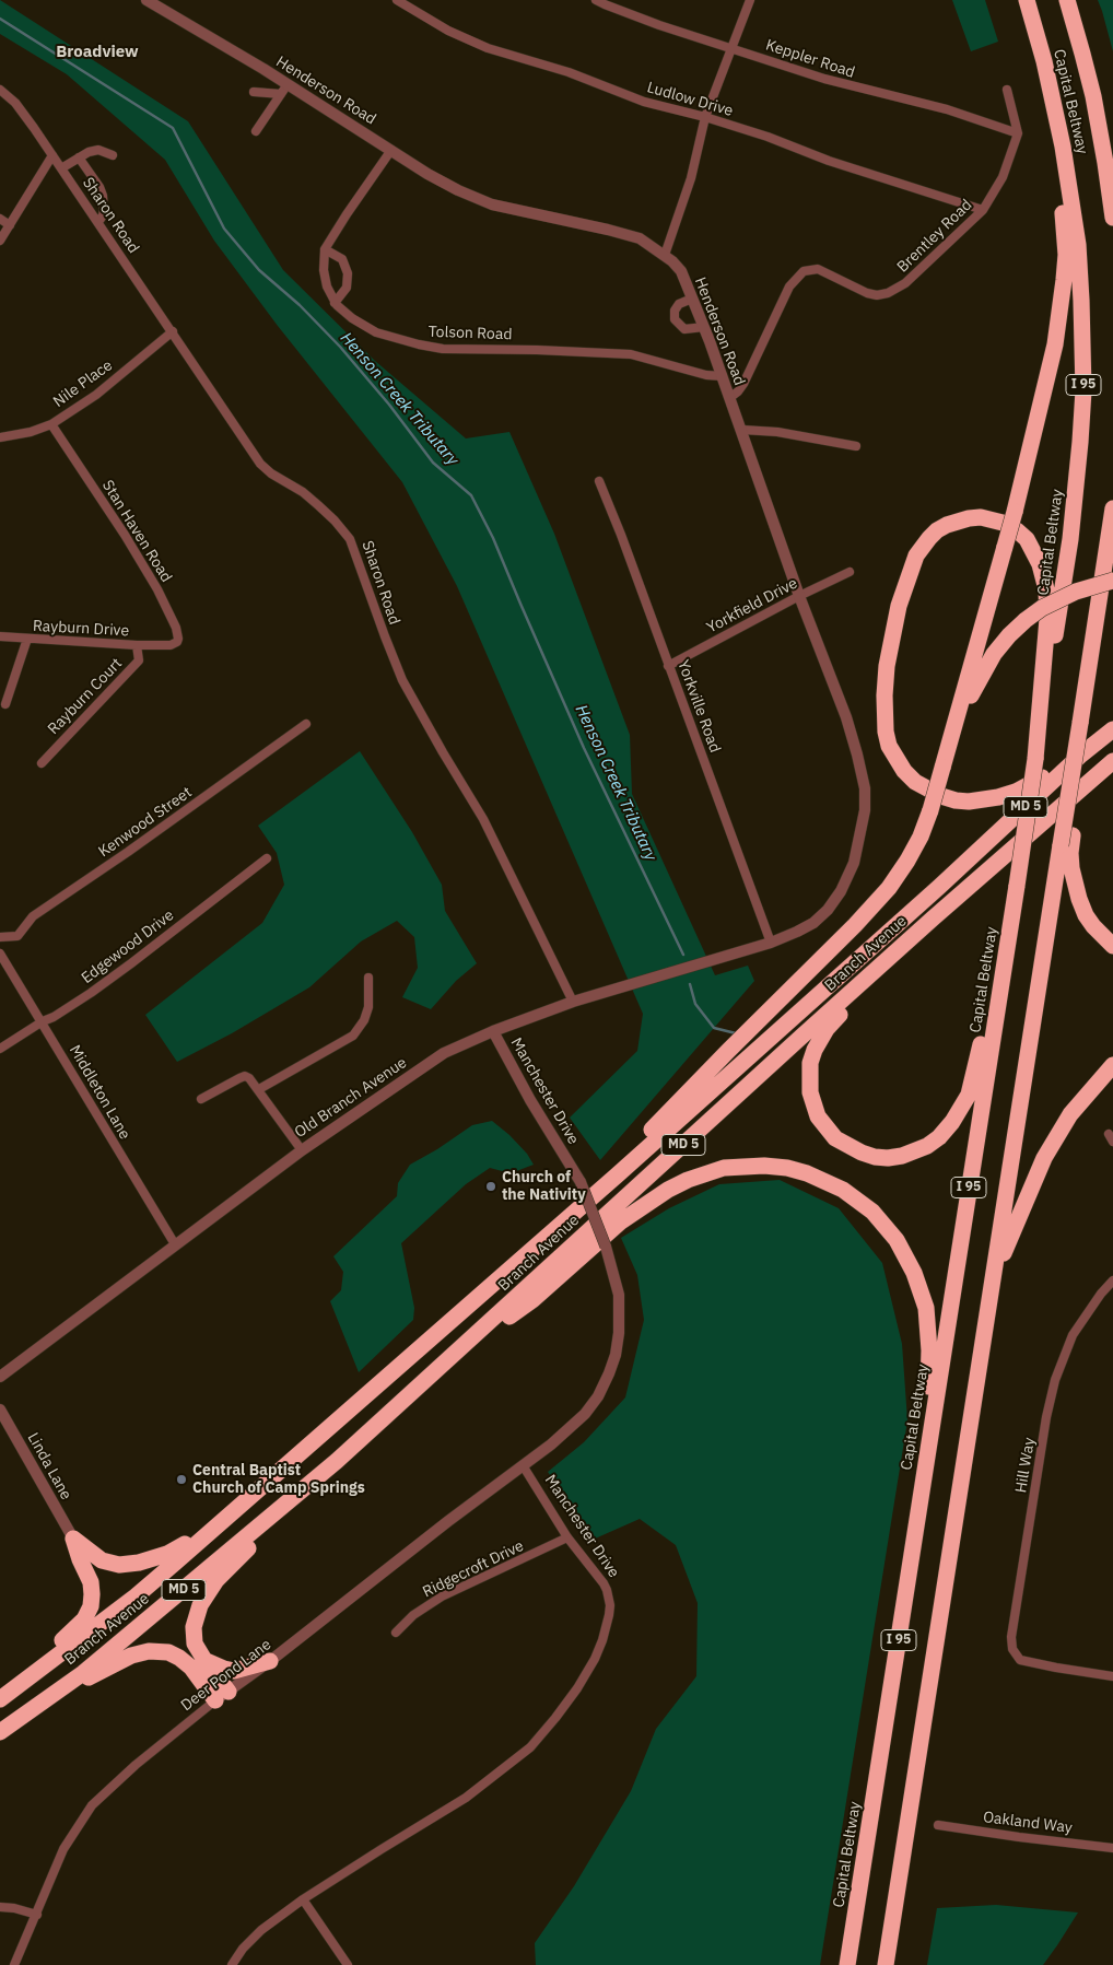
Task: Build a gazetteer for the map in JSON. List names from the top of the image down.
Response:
{
  "streets": {
    "highway": [
      "Capital Beltway",
      "I 95",
      "MD 5",
      "Branch Avenue"
    ],
    "street": [
      "Keppler Road",
      "Henderson Road",
      "Ludlow Drive",
      "Sharon Road",
      "Brentley Road",
      "Tolson Road",
      "Nile Place",
      "Stan Haven Road",
      "Yorkfield Drive",
      "Rayburn Drive",
      "Rayburn Court",
      "Yorkville Road",
      "Kenwood Street",
      "Edgewood Drive",
      "Manchester Drive",
      "Middleton Lane",
      "Old Branch Avenue",
      "Hill Way",
      "Linda Lane",
      "Ridgecroft Drive",
      "Deer Pond Lane",
      "Oakland Way"
    ]
  },
  "crossings": [
    ["Keppler Road", "Brentley Road"],
    ["Henderson Road", "Brentley Road"],
    ["Henderson Road", "Tolson Road"],
    ["Henderson Road", "Yorkfield Drive"],
    ["Henderson Road", "Yorkville Road"],
    ["Henderson Road", "Old Branch Avenue"],
    ["Ludlow Drive", "Brentley Road"],
    ["Sharon Road", "Nile Place"],
    ["Sharon Road", "Old Branch Avenue"],
    ["Nile Place", "Stan Haven Road"],
    ["Stan Haven Road", "Rayburn Drive"],
    ["Yorkfield Drive", "Yorkville Road"],
    ["Rayburn Drive", "Rayburn Court"],
    ["Yorkville Road", "Old Branch Avenue"],
    ["Edgewood Drive", "Middleton Lane"],
    ["Manchester Drive", "Old Branch Avenue"],
    ["Manchester Drive", "Ridgecroft Drive"],
    ["Manchester Drive", "Deer Pond Lane"],
    ["Middleton Lane", "Old Branch Avenue"]
  ],
  "districts": ["Broadview"],
  "water": ["Henson Creek Tributary"],
  "places": ["Church of the Nativity", "Central Baptist Church of Camp Springs"]
}
